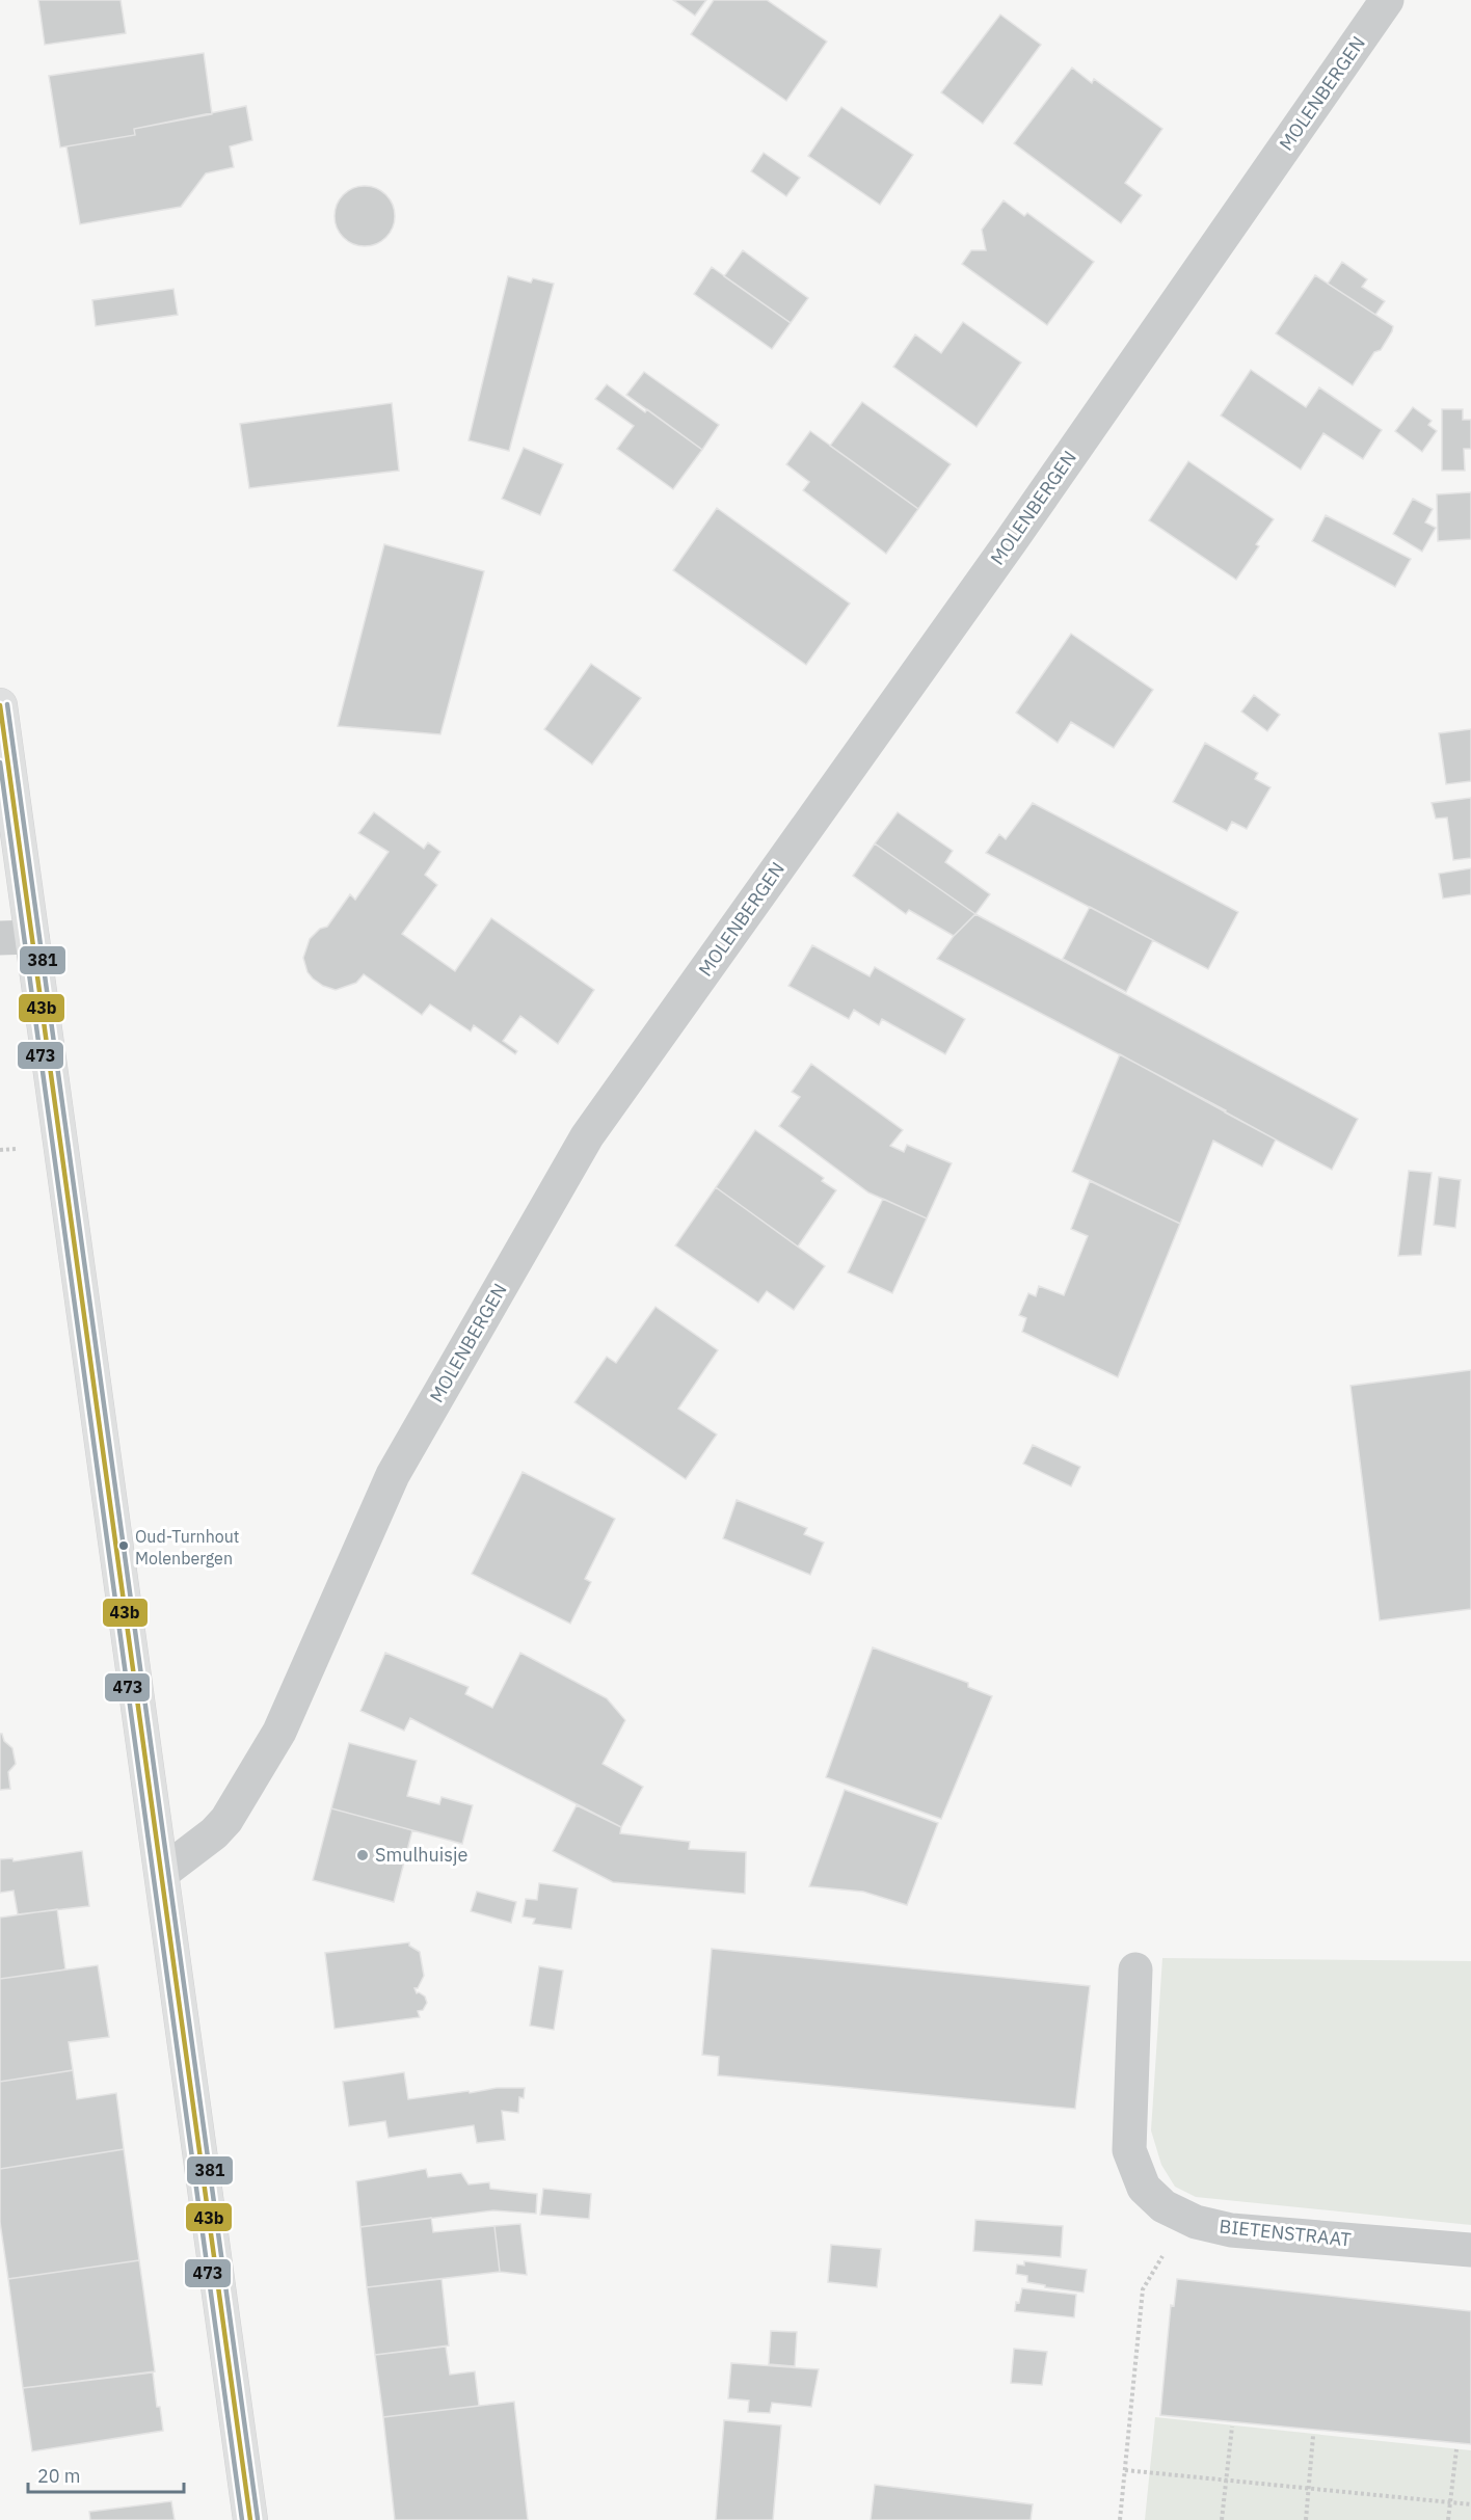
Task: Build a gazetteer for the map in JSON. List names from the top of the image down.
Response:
{
  "streets": {
    "street": ["MOLENBERGEN", "BIETENSTRAAT"]
  },
  "places": ["Oud-Turnhout Molenbergen", "Smulhuisje"],
  "lines": ["transit line 381", "transit line 43b", "transit line 473"],
  "scale_bar": "20 m"
}
